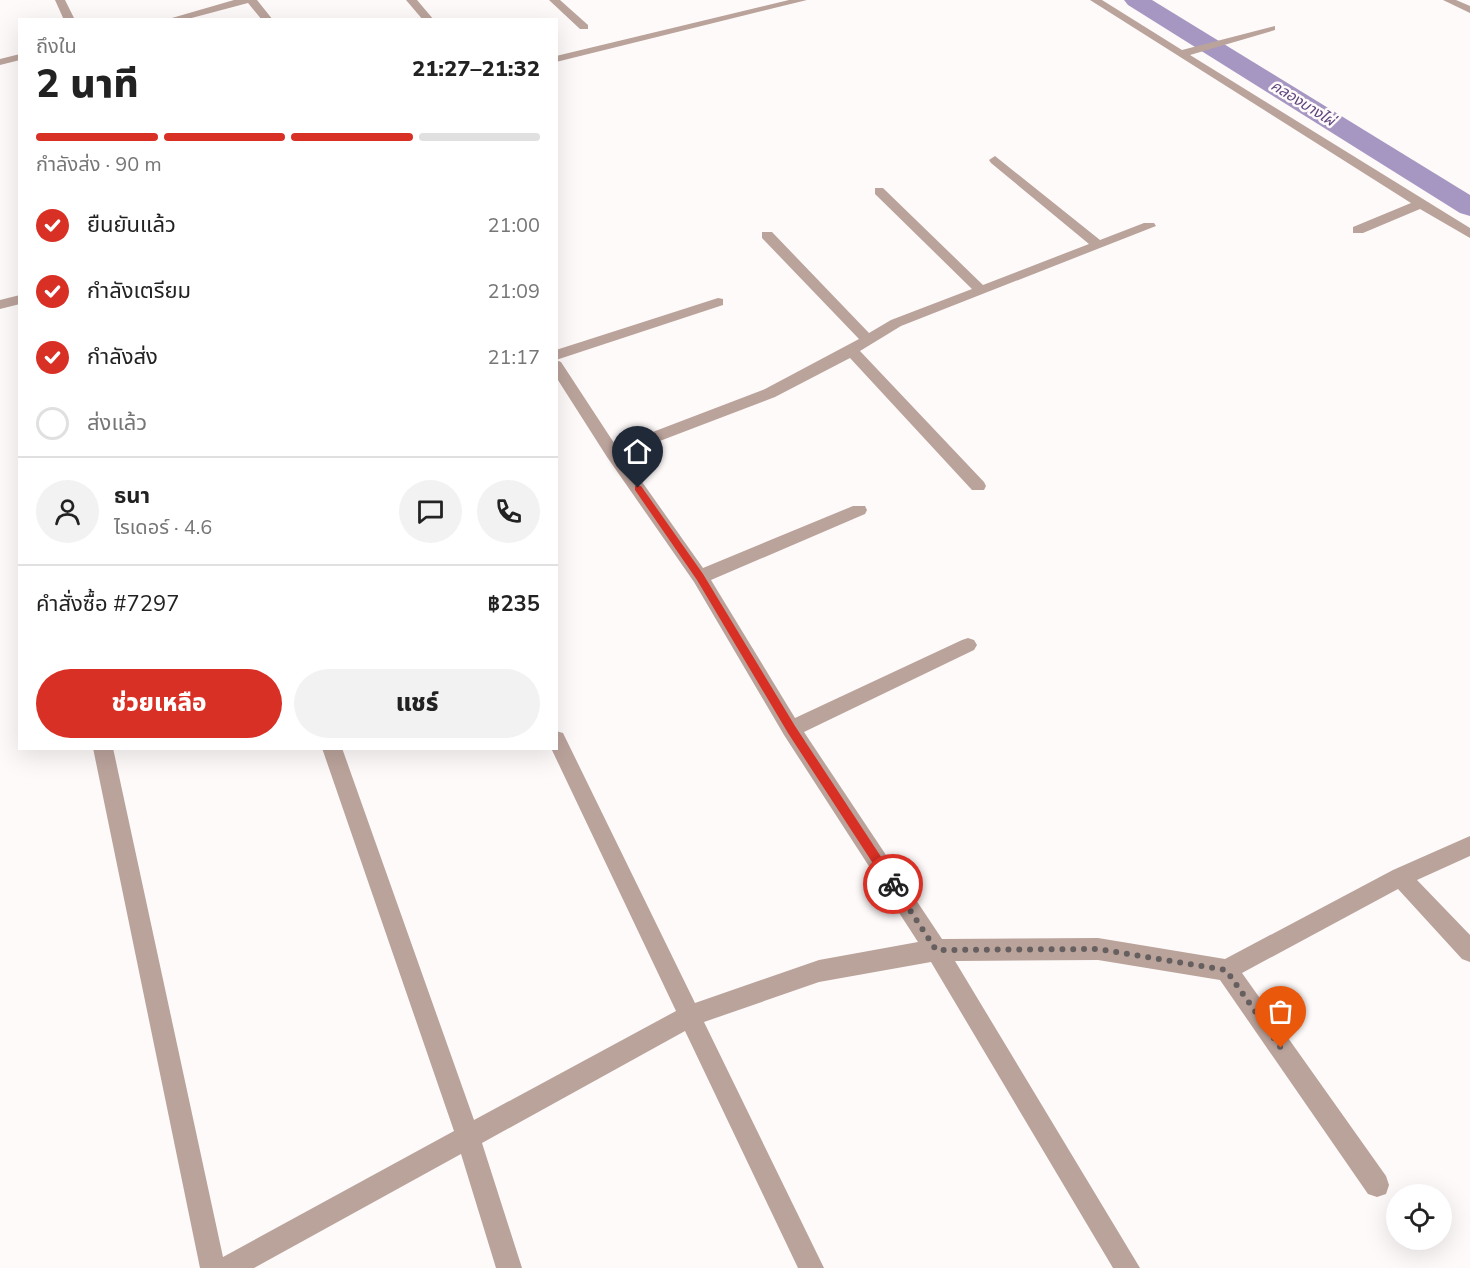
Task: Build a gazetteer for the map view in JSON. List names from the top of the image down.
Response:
{
  "water": ["คลองบางไผ่"],
  "page": {
    "heading": ["2 นาที", "ถึงใน", "21:27–21:32"],
    "panel": [
      "ธนา",
      "ไรเดอร์ · 4.6",
      "คำสั่งซื้อ #7297",
      "฿235"
    ],
    "bar": "กำลังส่ง · 90 m",
    "list": [
      ["ยืนยันแล้ว", "21:00"],
      ["กำลังเตรียม", "21:09"],
      ["กำลังส่ง", "21:17"],
      "ส่งแล้ว"
    ],
    "buttons": ["ช่วยเหลือ", "แชร์"]
  }
}
